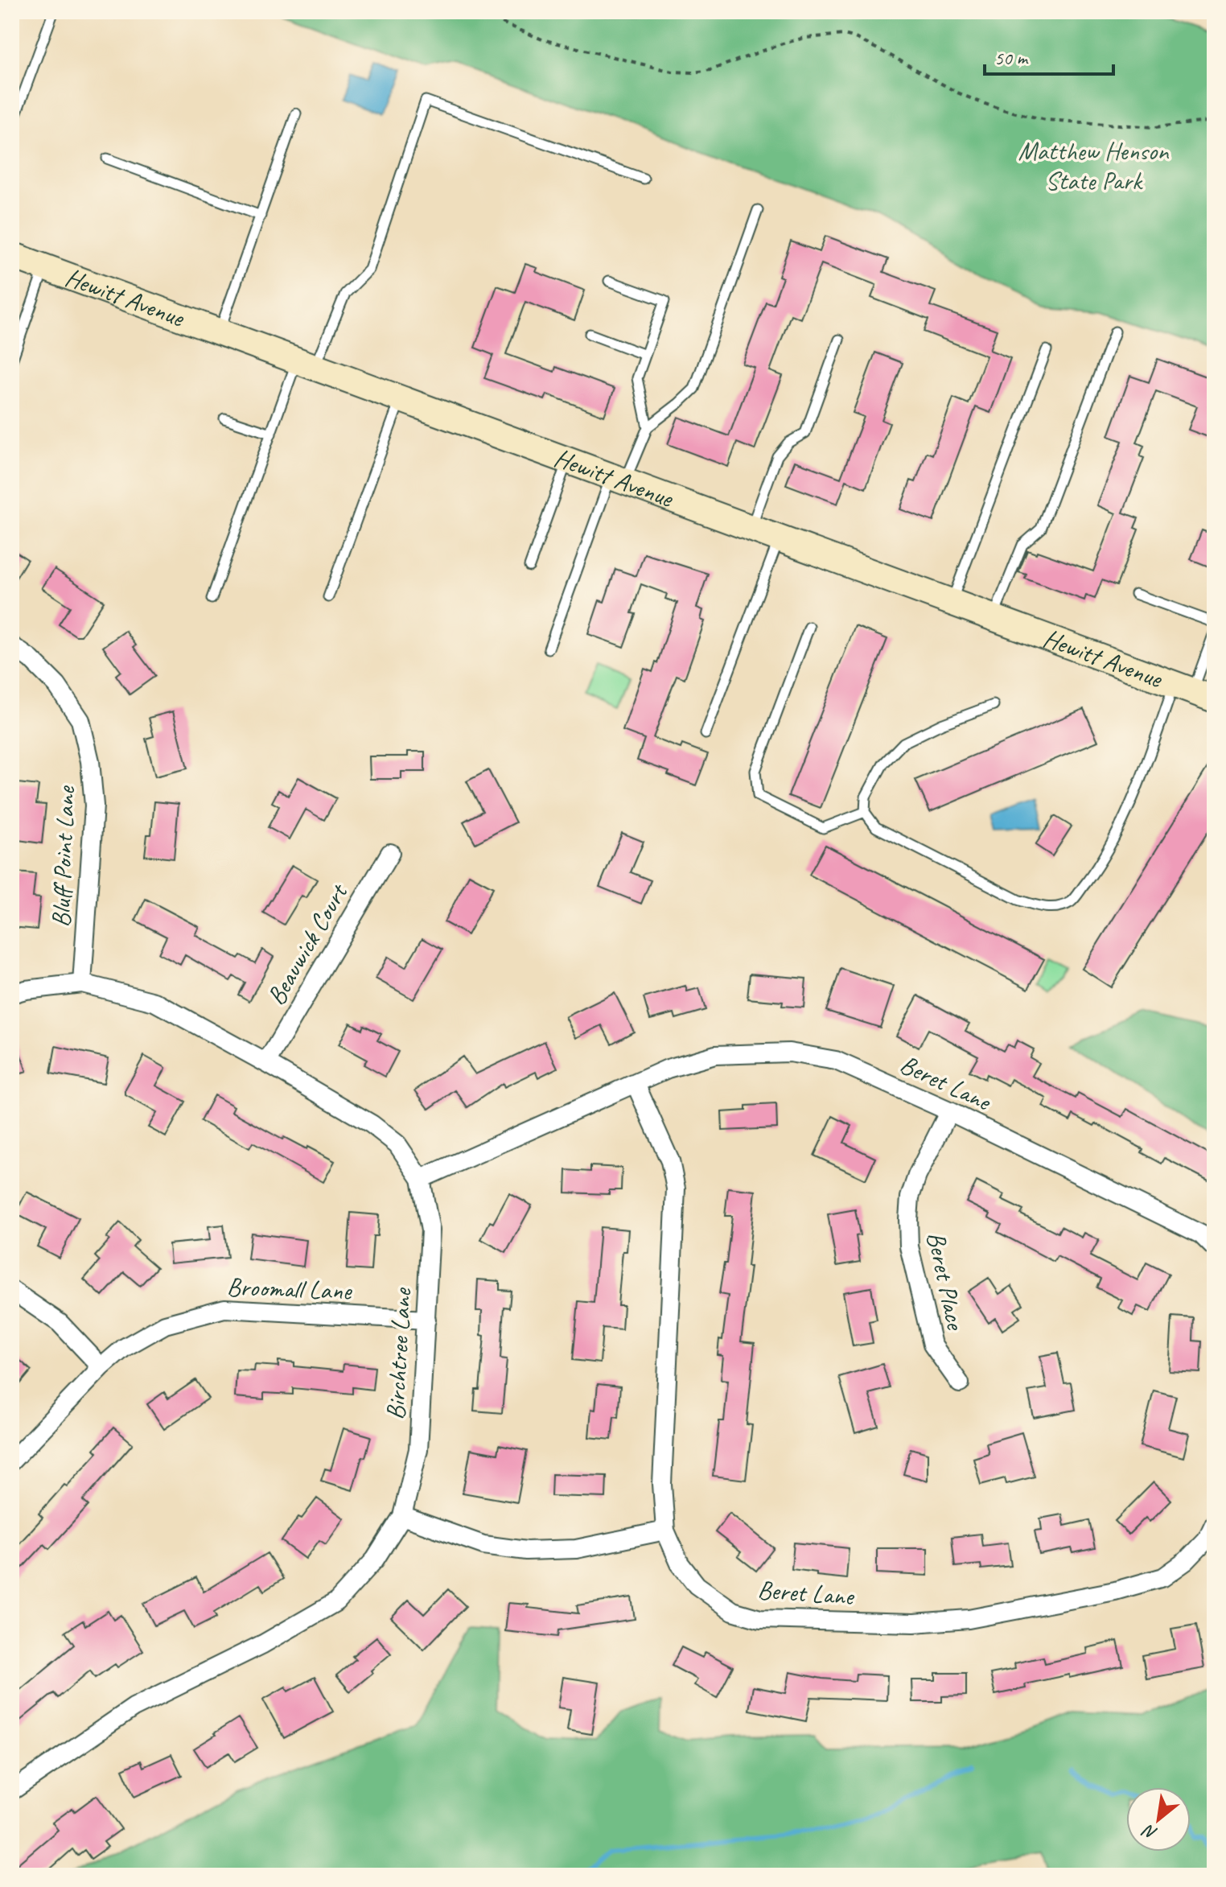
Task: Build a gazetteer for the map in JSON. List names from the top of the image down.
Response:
{
  "streets": {
    "street": [
      "Hewitt Avenue",
      "Bluff Point Lane",
      "Beauwick Court",
      "Beret Lane",
      "Beret Place",
      "Broomall Lane",
      "Birchtree Lane"
    ]
  },
  "crossings": [
    ["Bluff Point Lane", "Birchtree Lane"],
    ["Beauwick Court", "Birchtree Lane"],
    ["Beret Lane", "Beret Place"],
    ["Beret Lane", "Birchtree Lane"],
    ["Broomall Lane", "Birchtree Lane"]
  ],
  "parks": ["Matthew Henson State Park"],
  "scale_bar": "50 m",
  "north": "bottom left"
}
